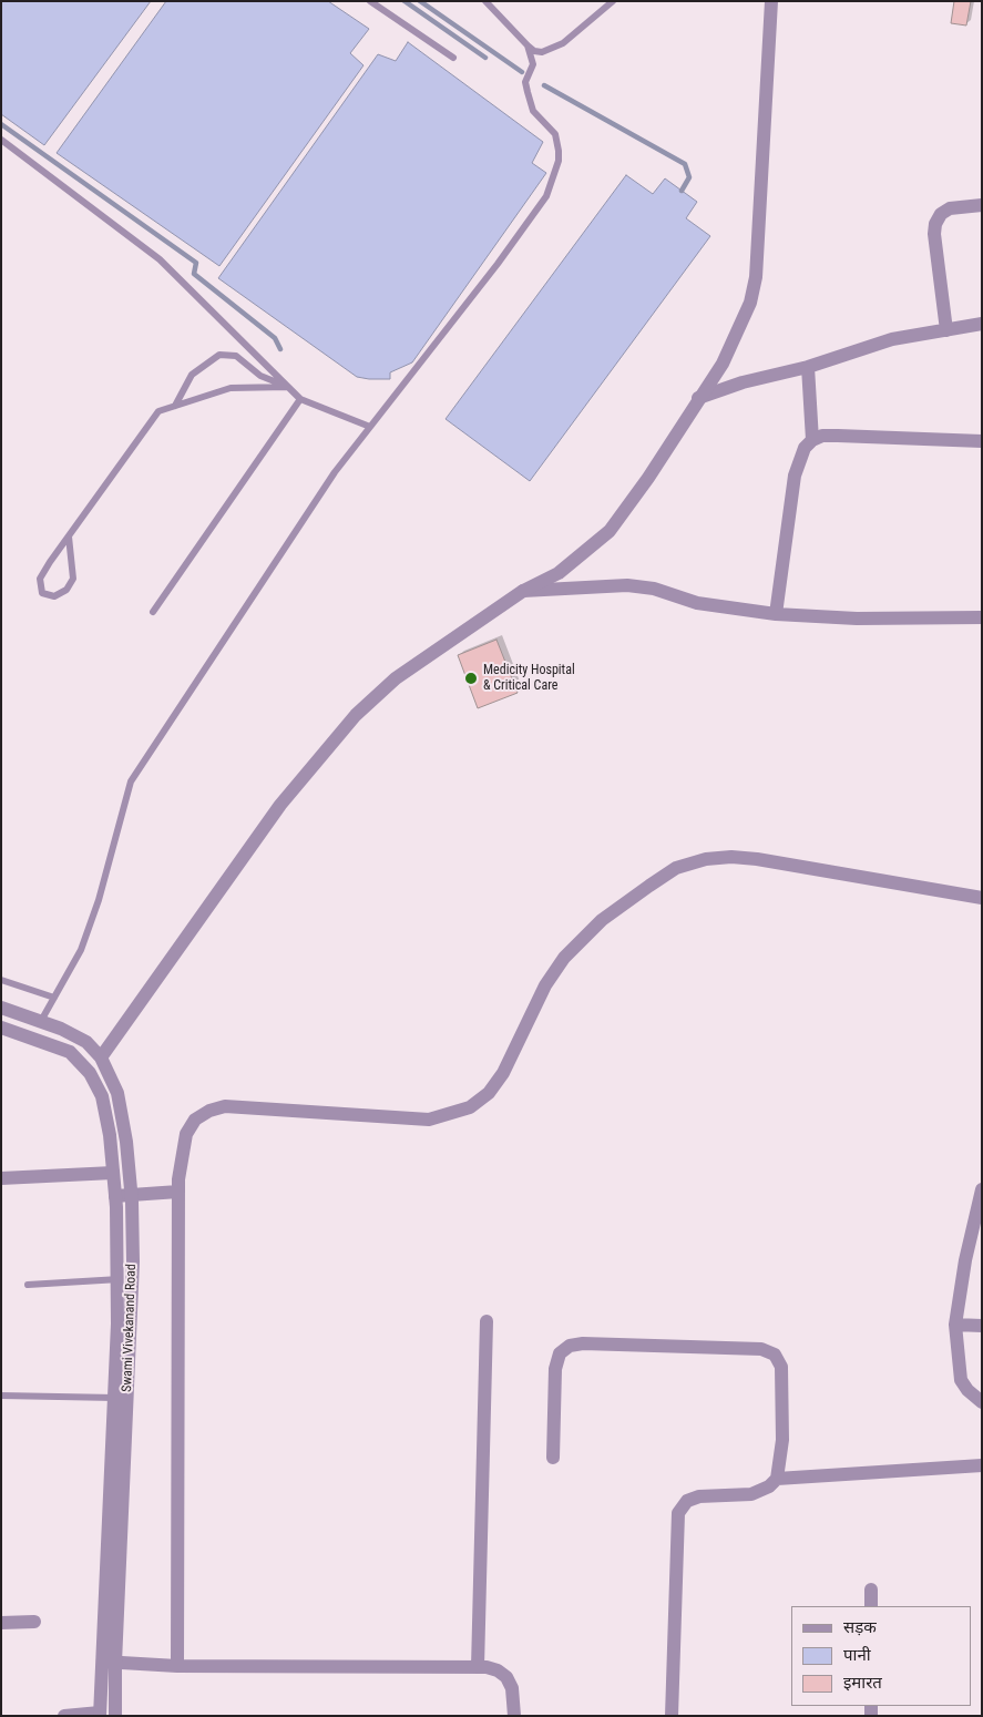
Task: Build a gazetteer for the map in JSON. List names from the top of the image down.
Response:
{
  "streets": {
    "street": ["Swami Vivekanand Road"]
  },
  "places": ["Medicity Hospital & Critical Care"],
  "legend": ["सड़क", "पानी", "इमारत"]
}
